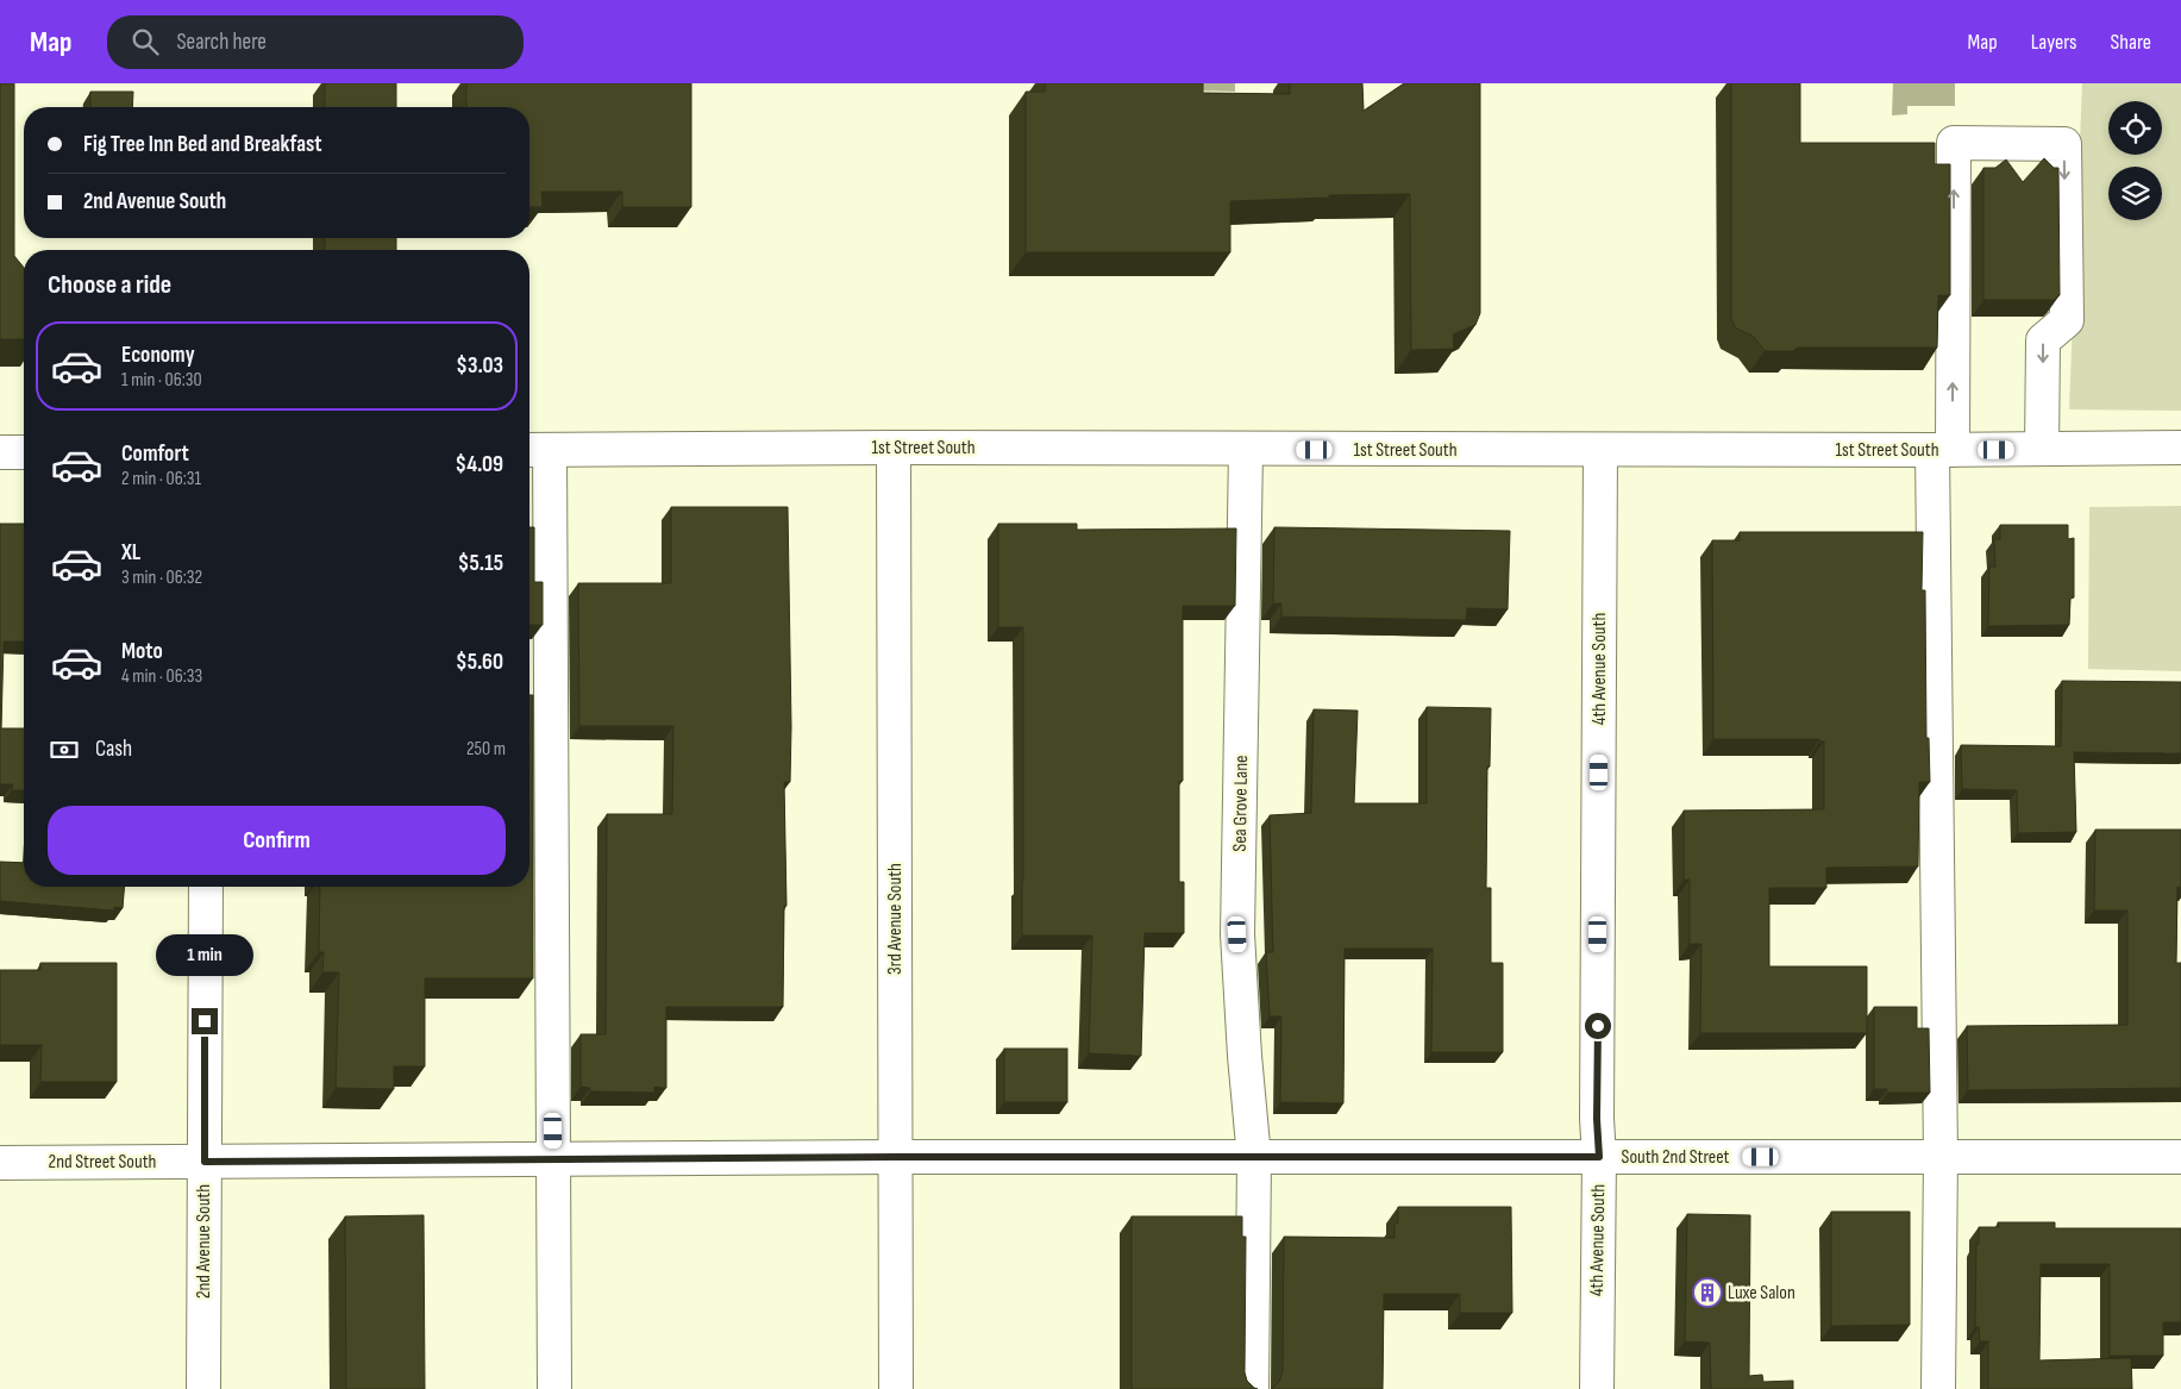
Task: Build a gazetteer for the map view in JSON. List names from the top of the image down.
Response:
{
  "streets": {
    "street": [
      "1st Street South",
      "4th Avenue South",
      "Sea Grove Lane",
      "3rd Avenue South",
      "South 2nd Street",
      "2nd Street South",
      "2nd Avenue South"
    ]
  },
  "crossings": [
    ["1st Street South", "4th Avenue South"],
    ["1st Street South", "Sea Grove Lane"],
    ["1st Street South", "3rd Avenue South"],
    ["4th Avenue South", "South 2nd Street"],
    ["Sea Grove Lane", "South 2nd Street"],
    ["3rd Avenue South", "South 2nd Street"],
    ["South 2nd Street", "2nd Street South"],
    ["South 2nd Street", "2nd Avenue South"],
    ["2nd Street South", "2nd Avenue South"]
  ],
  "places": {
    "building": ["Luxe Salon"]
  },
  "page": {
    "header": "Map",
    "search": "Search here",
    "nav": ["Map", "Layers", "Share"],
    "banner": ["Fig Tree Inn Bed and Breakfast", "2nd Avenue South"],
    "heading": "Choose a ride",
    "list": [
      {
        "name": "Economy",
        "note": "1 min · 06:30",
        "value": "$3.03"
      },
      {
        "name": "Comfort",
        "note": "2 min · 06:31",
        "value": "$4.09"
      },
      {
        "name": "XL",
        "note": "3 min · 06:32",
        "value": "$5.15"
      },
      {
        "name": "Moto",
        "note": "4 min · 06:33",
        "value": "$5.60"
      }
    ],
    "pay": ["Cash", "250 m"],
    "buttons": "Confirm",
    "bubble": "1 min"
  }
}
